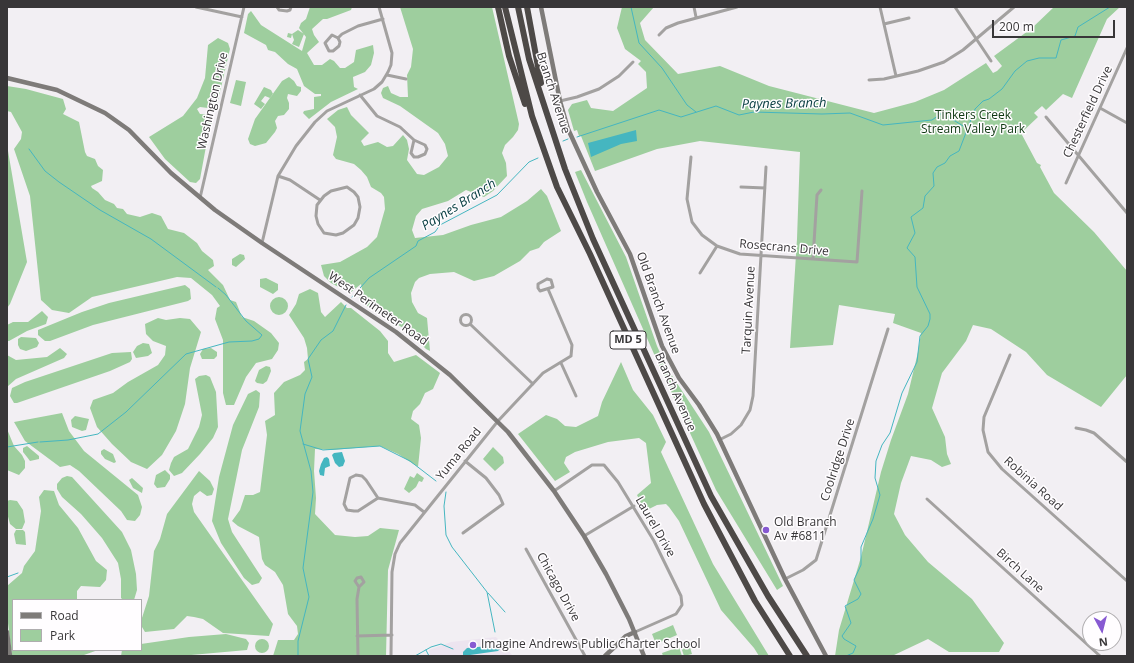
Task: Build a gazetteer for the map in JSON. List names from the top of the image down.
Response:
{
  "streets": {
    "highway": ["Branch Avenue", "MD 5"],
    "street": [
      "Washington Drive",
      "Chesterfield Drive",
      "Rosecrans Drive",
      "Old Branch Avenue",
      "West Perimeter Road",
      "Tarquin Avenue",
      "Yuma Road",
      "Coolridge Drive",
      "Robinia Road",
      "Laurel Drive",
      "Birch Lane",
      "Chicago Drive"
    ]
  },
  "crossings": [
    ["Washington Drive", "West Perimeter Road"],
    ["Rosecrans Drive", "Tarquin Avenue"],
    ["Old Branch Avenue", "Tarquin Avenue"],
    ["Old Branch Avenue", "Coolridge Drive"],
    ["West Perimeter Road", "Yuma Road"],
    ["West Perimeter Road", "Laurel Drive"]
  ],
  "water": ["Paynes Branch"],
  "parks": ["Tinkers Creek Stream Valley Park"],
  "places": ["Old Branch Av #6811", "Imagine Andrews Public Charter School"],
  "legend": ["Road", "Park"],
  "scale_bar": "200 m",
  "north": "bottom"
}
